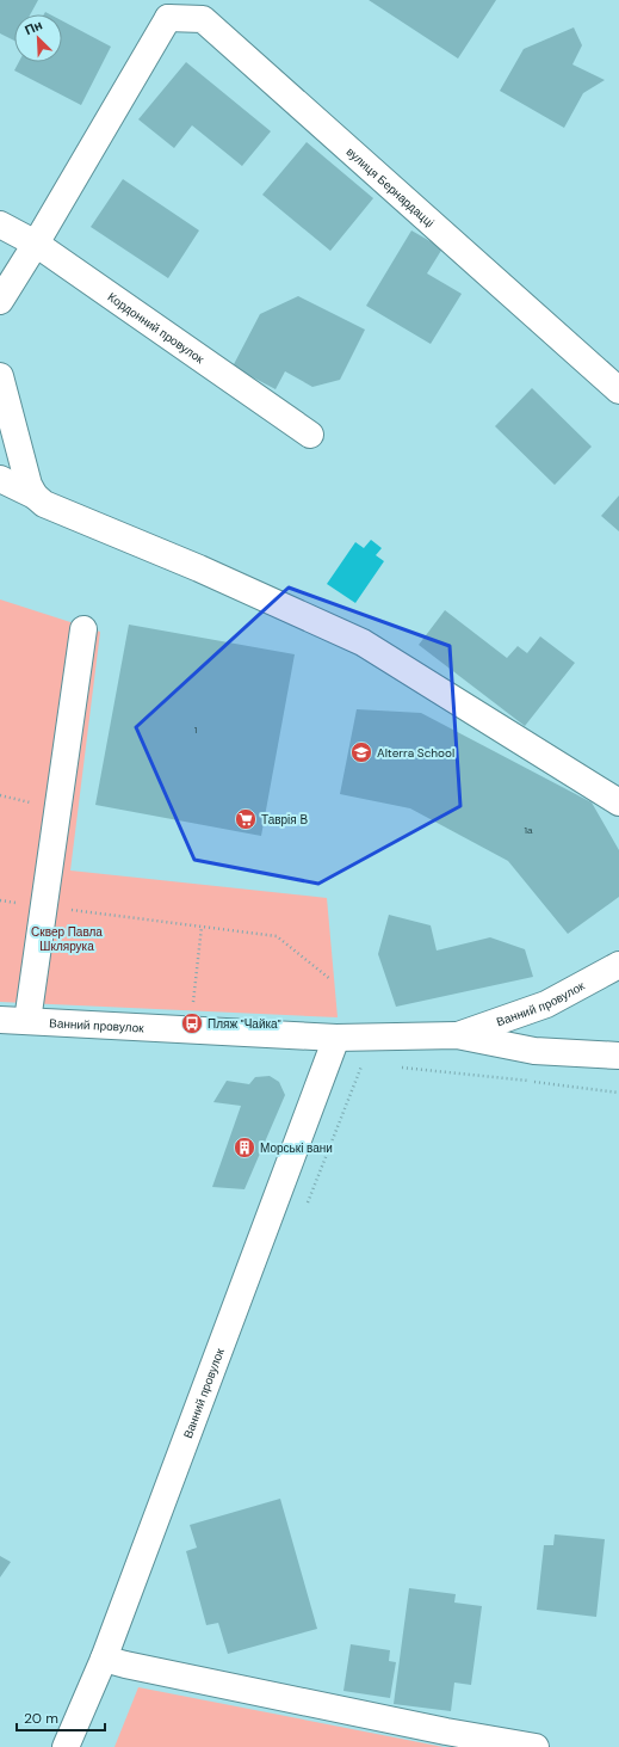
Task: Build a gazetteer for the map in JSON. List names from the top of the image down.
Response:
{
  "streets": {
    "street": ["вулиця Бернардацці", "Кордонний провулок", "Ванний провулок"]
  },
  "parks": ["Сквер Павла Шклярука"],
  "places": {
    "school or university": ["Alterra School"],
    "supermarket": ["Таврія В"],
    "bus stop": ["Пляж \"Чайка\""],
    "building": ["Морські вани"]
  },
  "house_numbers": ["1", "1а"],
  "scale_bar": "20 m",
  "north": "top left"
}
